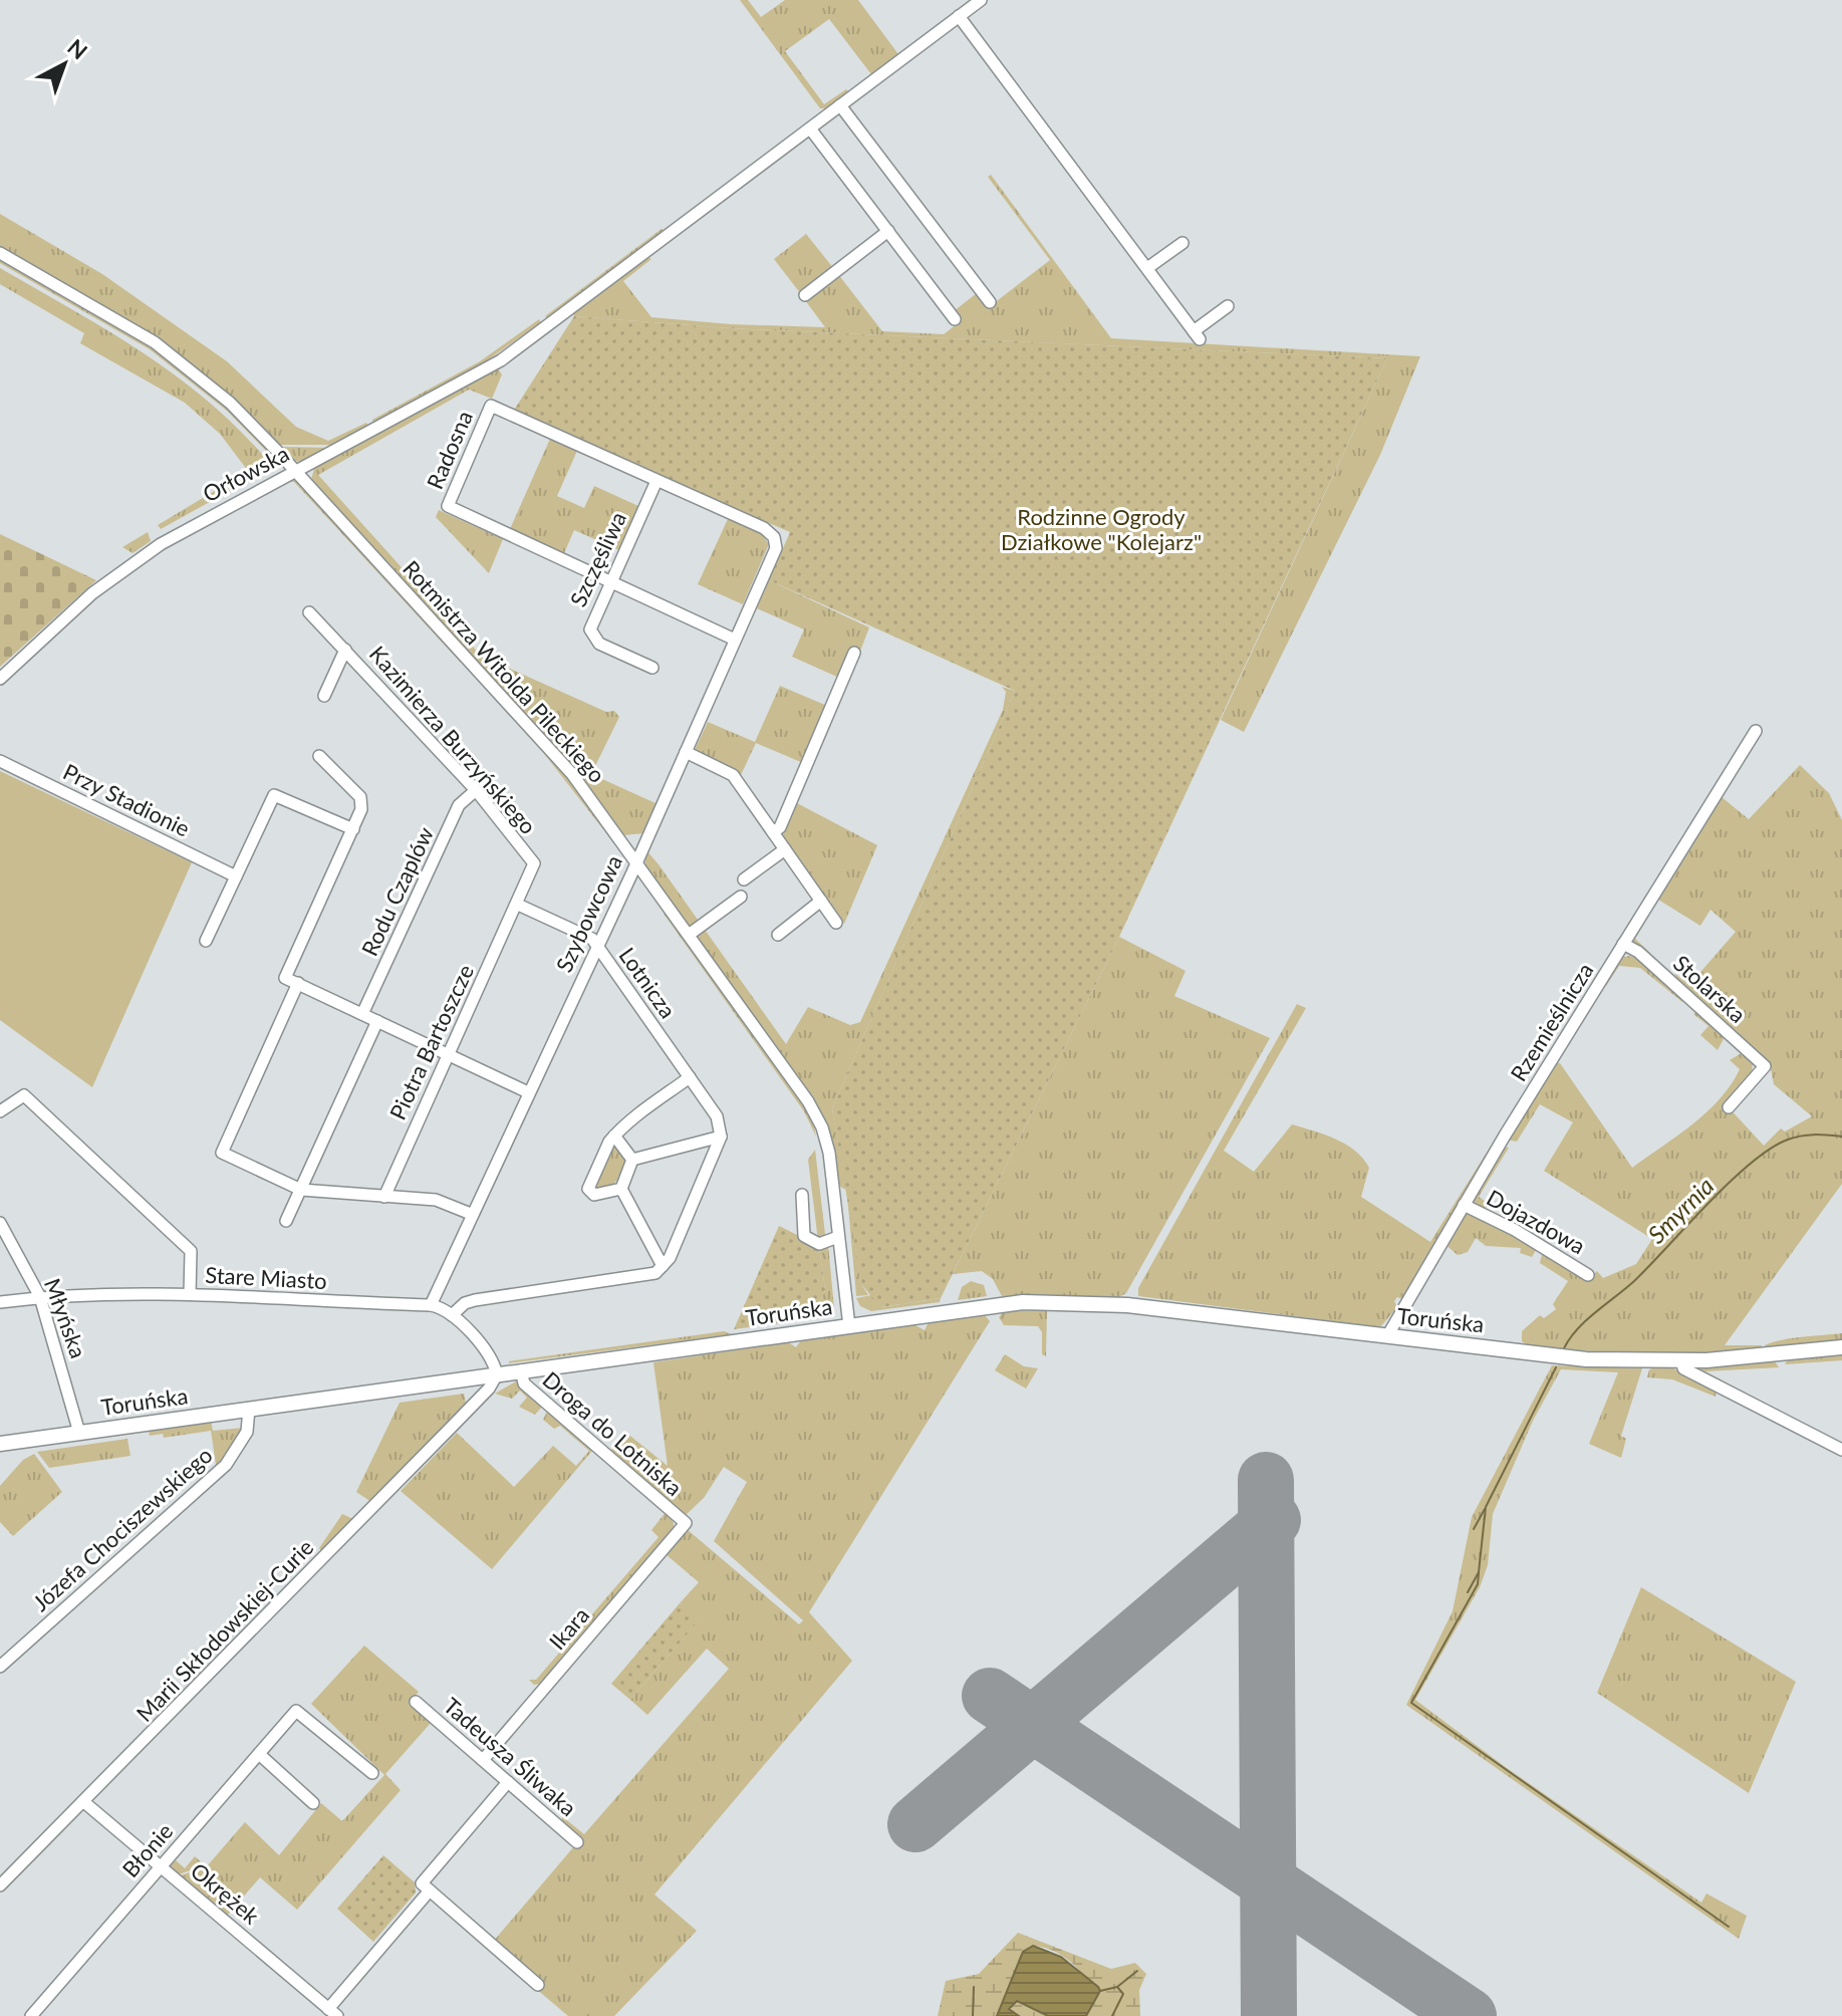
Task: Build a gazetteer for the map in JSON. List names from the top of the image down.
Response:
{
  "streets": {
    "main road": ["Toruńska"],
    "street": [
      "Radosna",
      "Orłowska",
      "Szczęśliwa",
      "Rotmistrza Witolda Pileckiego",
      "Kazimierza Burzyńskiego",
      "Przy Stadionie",
      "Rodu Czaplów",
      "Szybowcowa",
      "Lotnicza",
      "Stolarska",
      "Rzemieślnicza",
      "Piotra Bartoszcze",
      "Dojazdowa",
      "Stare Miasto",
      "Młyńska",
      "Droga do Lotniska",
      "Józefa Chociszewskiego",
      "Ikara",
      "Marii Skłodowskiej-Curie",
      "Tadeusza Śliwaka",
      "Błonie",
      "Okrężek"
    ]
  },
  "crossings": [
    ["Radosna", "Szczęśliwa"],
    ["Radosna", "Szybowcowa"],
    ["Orłowska", "Rotmistrza Witolda Pileckiego"],
    ["Rotmistrza Witolda Pileckiego", "Szybowcowa"],
    ["Rotmistrza Witolda Pileckiego", "Toruńska"],
    ["Kazimierza Burzyńskiego", "Rodu Czaplów"],
    ["Kazimierza Burzyńskiego", "Lotnicza"],
    ["Kazimierza Burzyńskiego", "Piotra Bartoszcze"],
    ["Szybowcowa", "Lotnicza"],
    ["Szybowcowa", "Stare Miasto"],
    ["Lotnicza", "Piotra Bartoszcze"],
    ["Stolarska", "Rzemieślnicza"],
    ["Rzemieślnicza", "Dojazdowa"],
    ["Rzemieślnicza", "Toruńska"],
    ["Stare Miasto", "Toruńska"],
    ["Stare Miasto", "Młyńska"],
    ["Stare Miasto", "Marii Skłodowskiej-Curie"],
    ["Toruńska", "Młyńska"],
    ["Toruńska", "Droga do Lotniska"],
    ["Toruńska", "Józefa Chociszewskiego"],
    ["Toruńska", "Marii Skłodowskiej-Curie"],
    ["Droga do Lotniska", "Ikara"],
    ["Ikara", "Tadeusza Śliwaka"],
    ["Marii Skłodowskiej-Curie", "Okrężek"],
    ["Błonie", "Okrężek"]
  ],
  "water": ["Smyrnia"],
  "parks": ["Rodzinne Ogrody Działkowe \"Kolejarz\""],
  "north": "top right"
}
